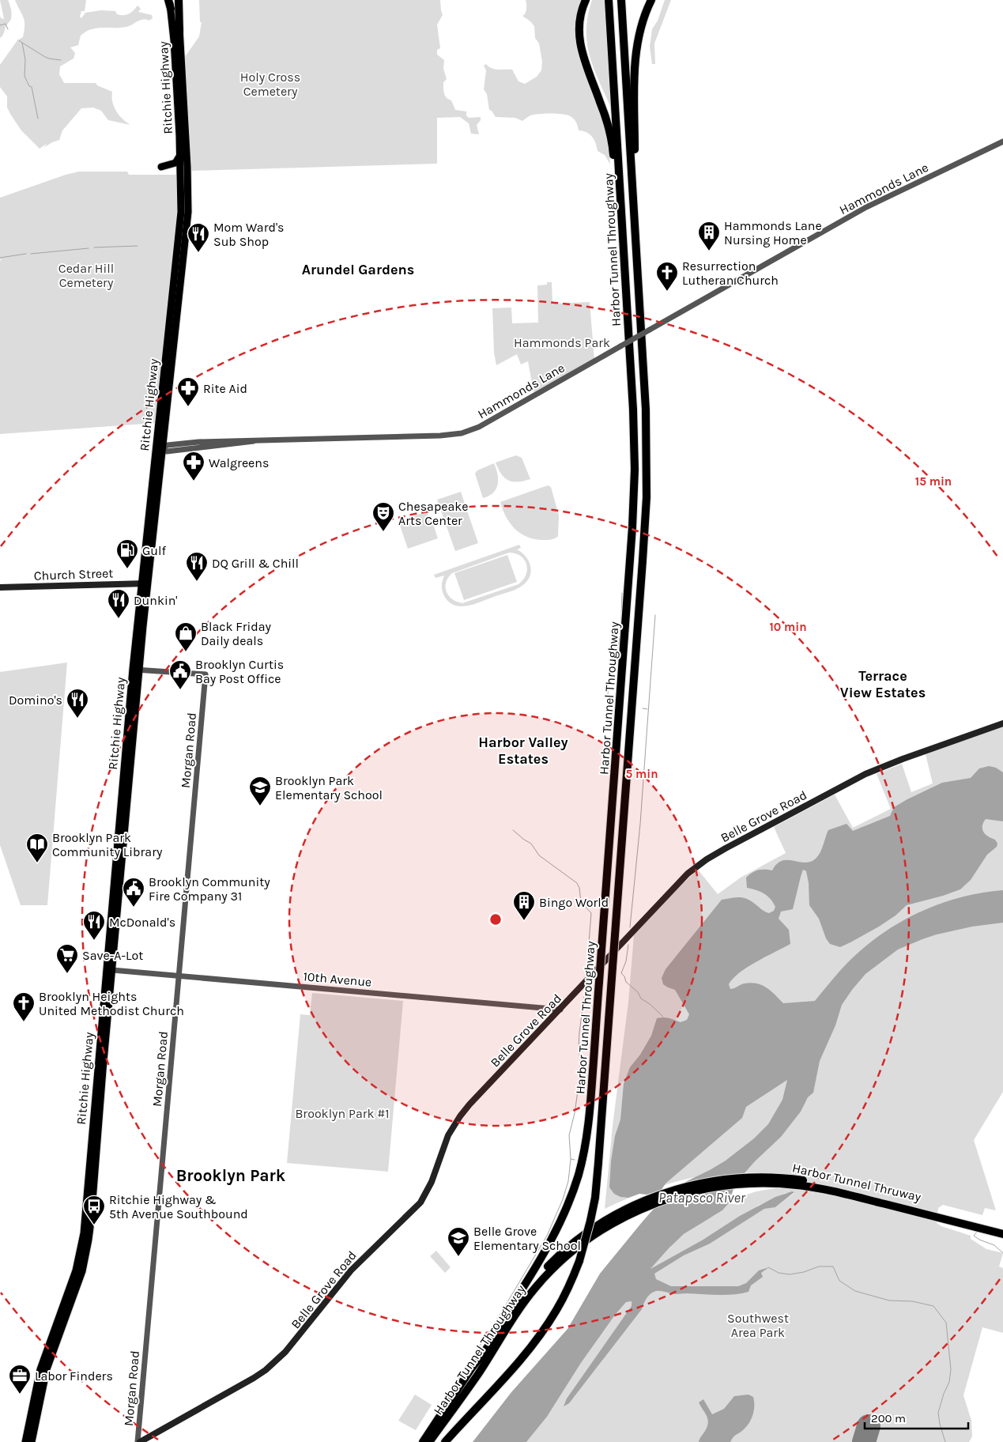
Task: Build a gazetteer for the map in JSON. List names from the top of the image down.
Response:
{
  "streets": {
    "highway": ["Harbor Tunnel Throughway", "Harbor Tunnel Thruway"],
    "main road": ["Ritchie Highway", "Church Street", "Belle Grove Road"],
    "street": ["Hammonds Lane", "Morgan Road", "10th Avenue"]
  },
  "crossings": [
    ["Ritchie Highway", "Hammonds Lane"],
    ["Ritchie Highway", "Church Street"],
    ["Ritchie Highway", "Morgan Road"],
    ["Ritchie Highway", "10th Avenue"],
    ["Harbor Tunnel Throughway", "Harbor Tunnel Thruway"],
    ["Morgan Road", "Belle Grove Road"],
    ["Morgan Road", "10th Avenue"],
    ["Belle Grove Road", "10th Avenue"]
  ],
  "districts": [
    "Arundel Gardens",
    "Terrace View Estates",
    "Harbor Valley Estates",
    "Brooklyn Park"
  ],
  "water": ["Patapsco River"],
  "parks": [
    "Holy Cross Cemetery",
    "Cedar Hill Cemetery",
    "Hammonds Park",
    "Brooklyn Park #1",
    "Southwest Area Park"
  ],
  "places": {
    "building": ["Hammonds Lane Nursing Home", "Bingo World"],
    "restaurant": [
      "Mom Ward's Sub Shop",
      "DQ Grill & Chill",
      "Dunkin'",
      "Domino's",
      "McDonald's"
    ],
    "church": ["Resurrection Lutheran Church", "Brooklyn Heights United Methodist Church"],
    "pharmacy": ["Rite Aid", "Walgreens"],
    "theatre": ["Chesapeake Arts Center"],
    "fuel station": ["Gulf"],
    "shop": ["Black Friday Daily deals"],
    "public building": ["Brooklyn Curtis Bay Post Office", "Brooklyn Community Fire Company 31"],
    "school or university": ["Brooklyn Park Elementary School", "Belle Grove Elementary School"],
    "library": ["Brooklyn Park Community Library"],
    "supermarket": ["Save-A-Lot"],
    "bus stop": ["Ritchie Highway & 5th Avenue Southbound"],
    "office": ["Labor Finders"]
  },
  "scale_bar": "200 m",
  "rings": ["15 min", "10 min", "5 min"]
}
